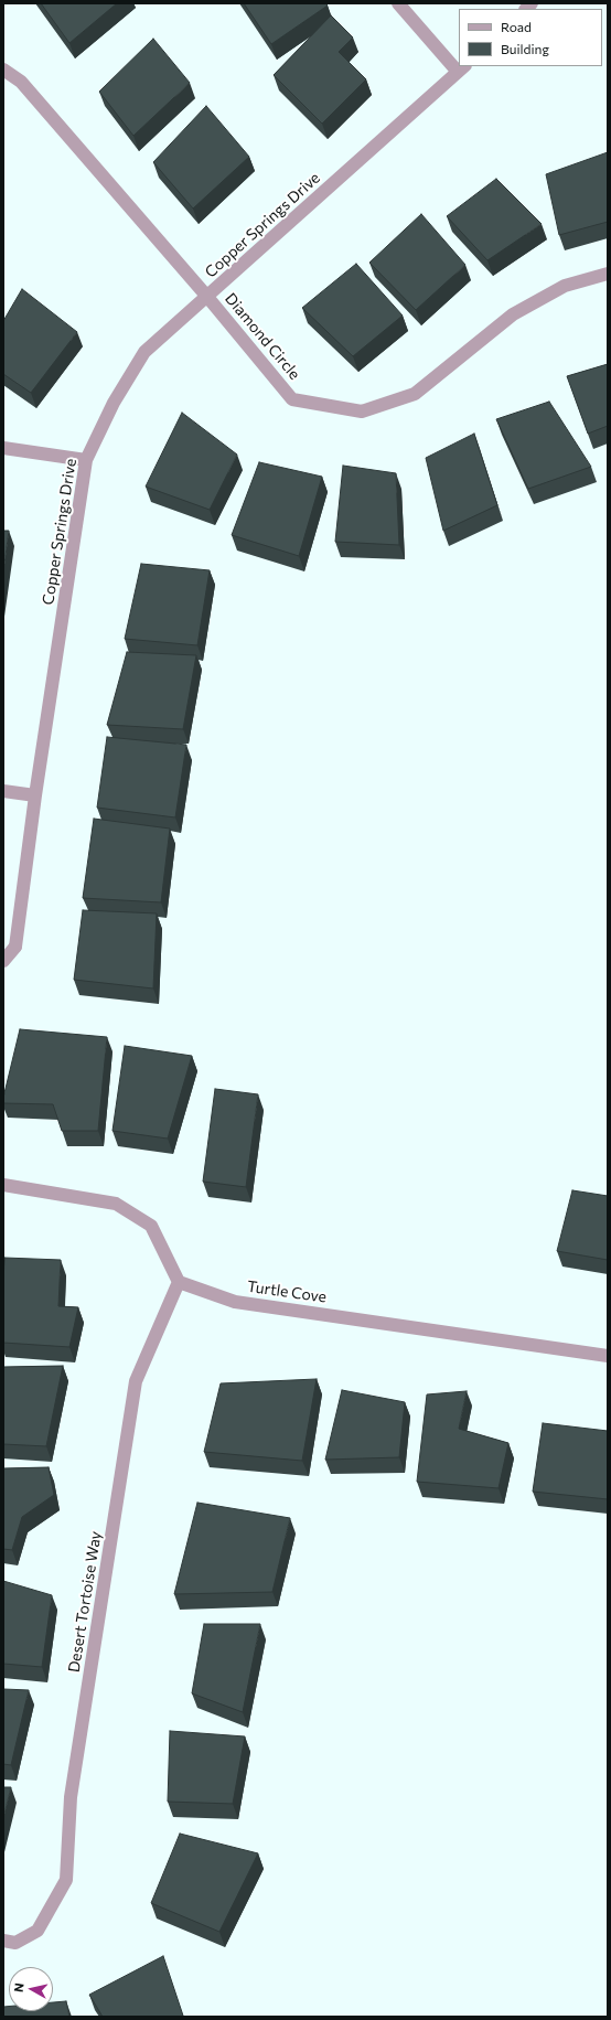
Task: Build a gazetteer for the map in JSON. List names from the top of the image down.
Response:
{
  "streets": {
    "street": [
      "Copper Springs Drive",
      "Diamond Circle",
      "Turtle Cove",
      "Desert Tortoise Way"
    ]
  },
  "crossings": [
    ["Copper Springs Drive", "Diamond Circle"],
    ["Turtle Cove", "Desert Tortoise Way"]
  ],
  "legend": ["Road", "Building"],
  "north": "left"
}
